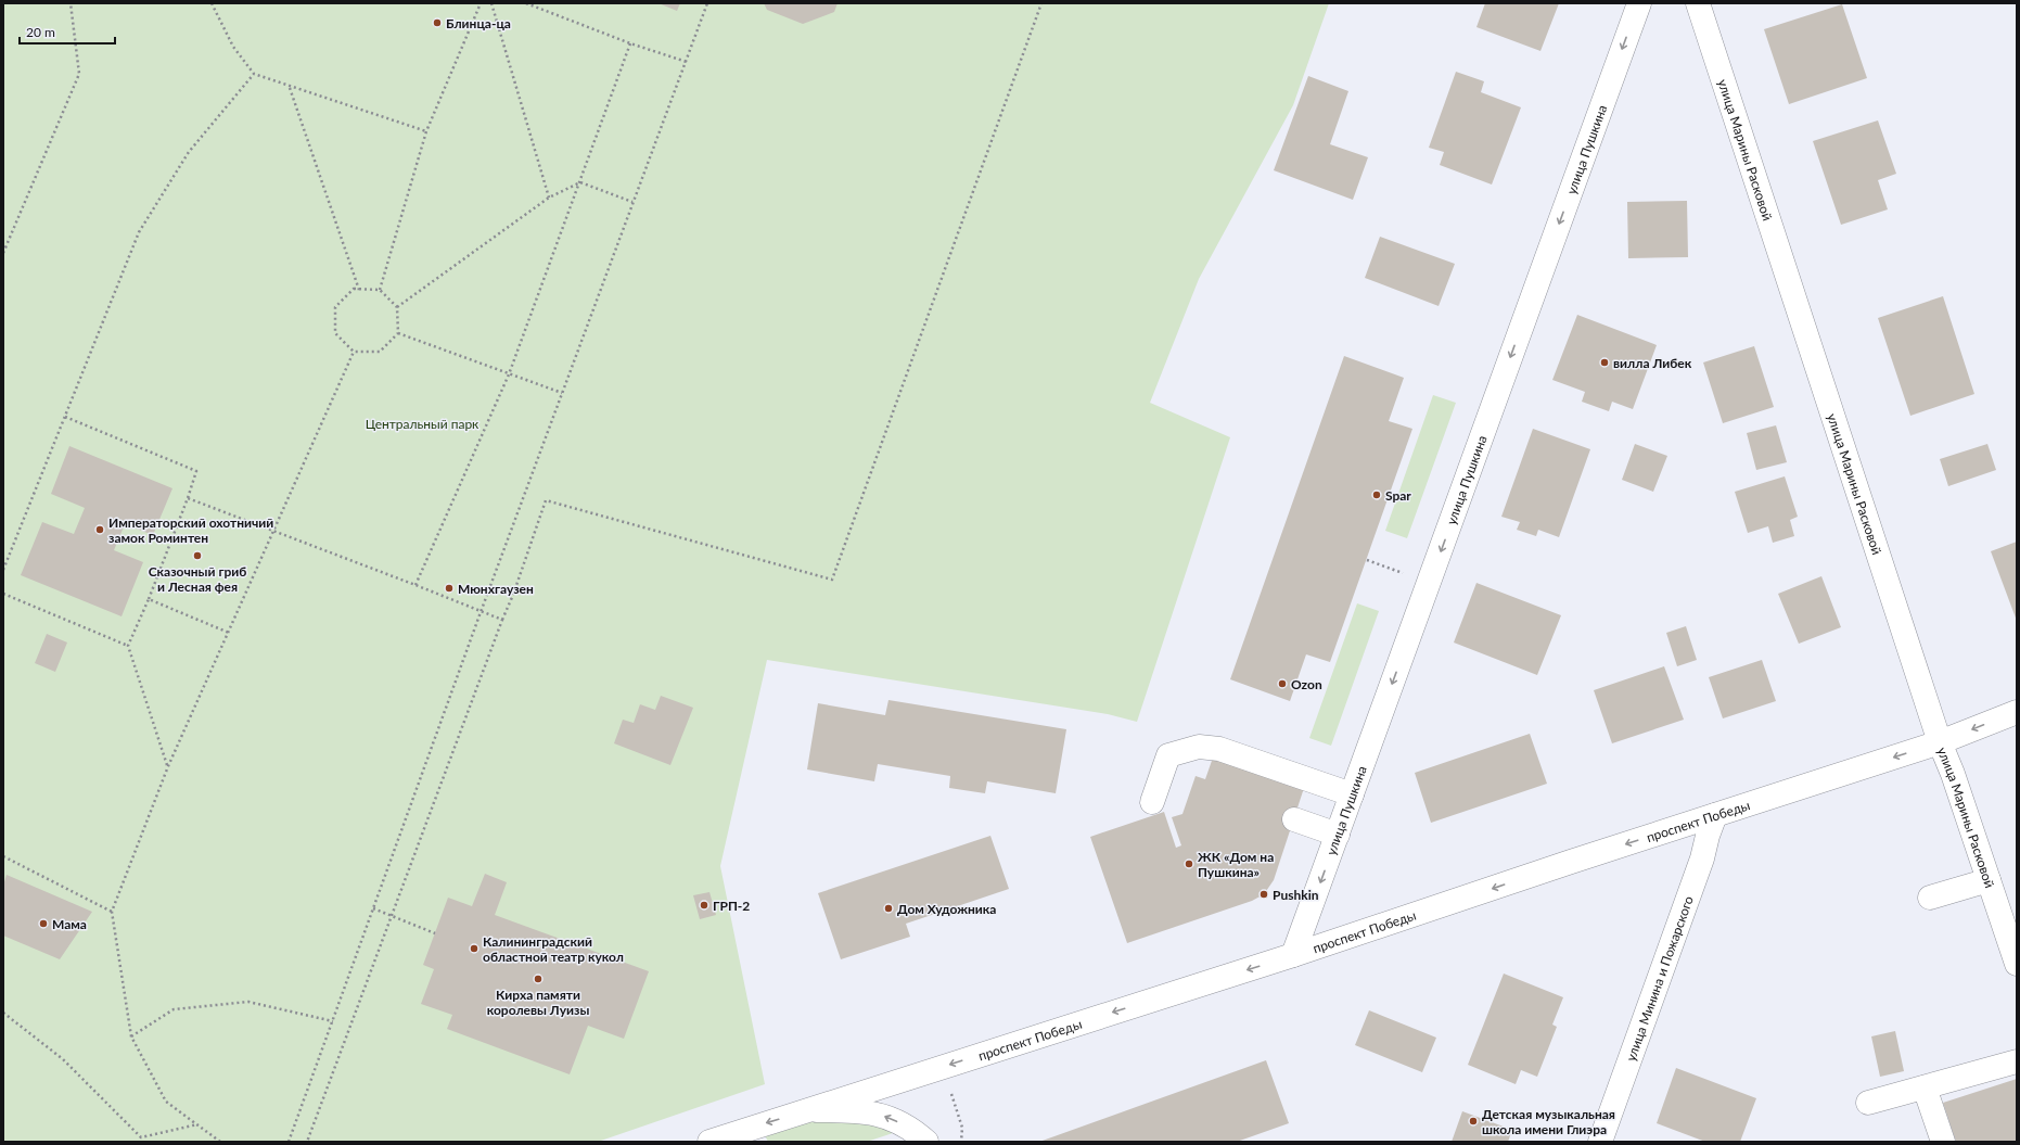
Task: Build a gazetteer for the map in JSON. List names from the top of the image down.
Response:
{
  "streets": {
    "street": [
      "улица Пушкина",
      "улица Марины Расковой",
      "проспект Победы",
      "улица Минина и Пожарского"
    ]
  },
  "crossings": [
    ["улица Пушкина", "проспект Победы"],
    ["улица Марины Расковой", "проспект Победы"],
    ["проспект Победы", "улица Минина и Пожарского"]
  ],
  "one_way": ["улица Пушкина", "проспект Победы"],
  "parks": ["Центральный парк"],
  "places": [
    "Блинца-ца",
    "вилла Либек",
    "Spar",
    "Императорский охотничий замок Роминтен",
    "Сказочный гриб и Лесная фея",
    "Мюнхгаузен",
    "Ozon",
    "ЖК «Дом на Пушкина»",
    "Pushkin",
    "ГРП-2",
    "Дом Художника",
    "Мама",
    "Калининградский областной театр кукол",
    "Кирха памяти королевы Луизы",
    "Детская музыкальная школа имени Глиэра"
  ],
  "scale_bar": "20 m"
}
